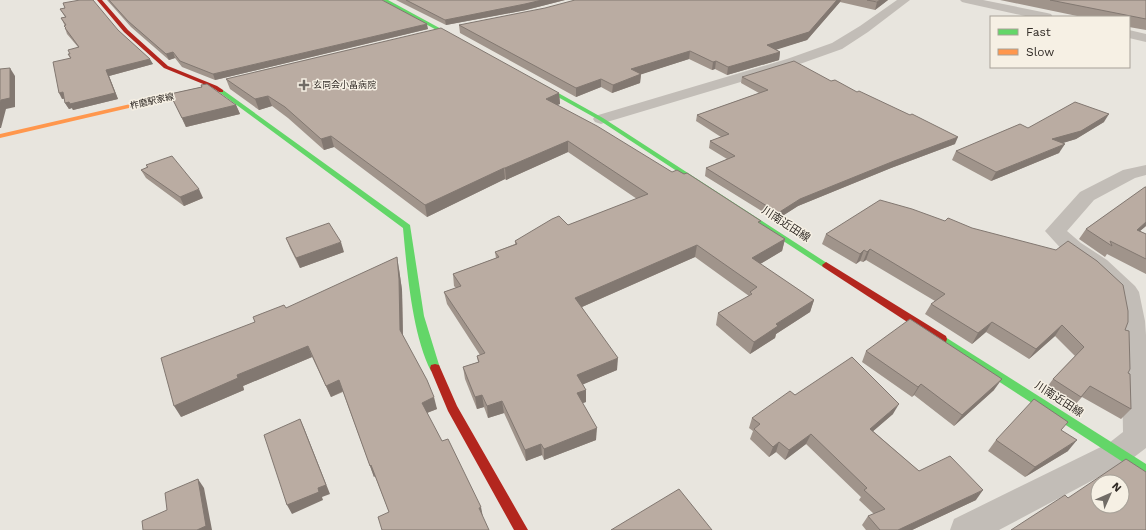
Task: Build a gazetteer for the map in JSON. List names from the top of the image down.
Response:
{
  "streets": {
    "main road": ["柞磨駅家線", "川南近田線"]
  },
  "places": {
    "health": ["玄同会小畠病院"]
  },
  "legend": ["Fast", "Slow"],
  "north": "top right"
}
